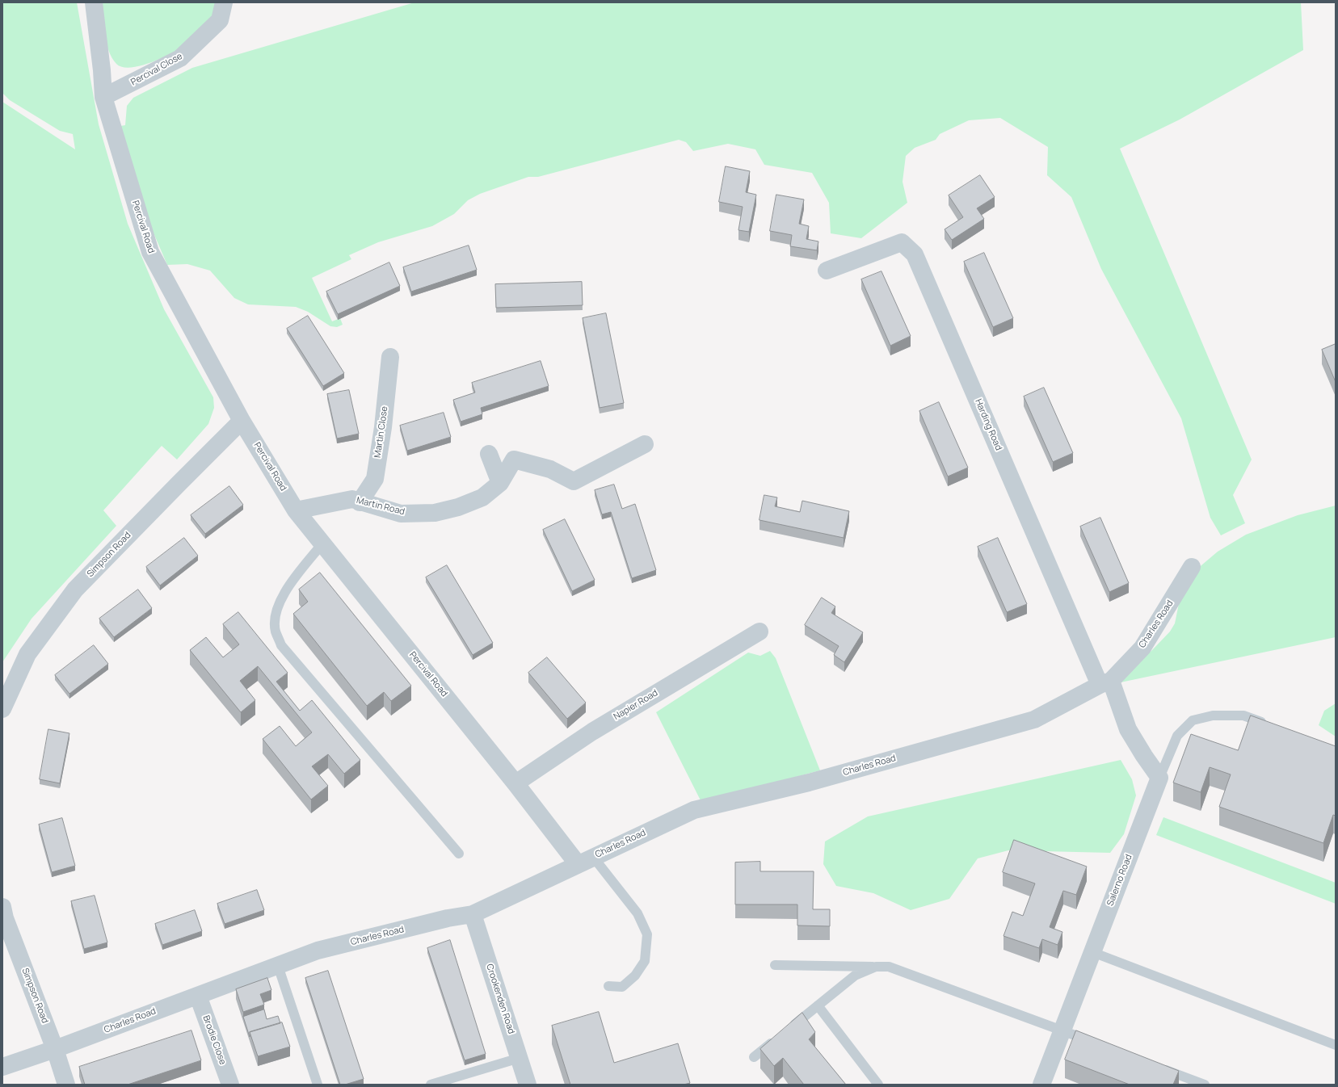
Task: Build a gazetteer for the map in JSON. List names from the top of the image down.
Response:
{
  "streets": {
    "street": [
      "Percival Close",
      "Percival Road",
      "Harding Road",
      "Martin Close",
      "Martin Road",
      "Simpson Road",
      "Charles Road",
      "Napier Road",
      "Salerno Road",
      "Crookenden Road",
      "Brodie Close"
    ]
  },
  "crossings": [
    ["Percival Close", "Percival Road"],
    ["Percival Road", "Martin Road"],
    ["Percival Road", "Simpson Road"],
    ["Percival Road", "Charles Road"],
    ["Percival Road", "Napier Road"],
    ["Harding Road", "Charles Road"],
    ["Martin Close", "Martin Road"],
    ["Simpson Road", "Charles Road"],
    ["Charles Road", "Crookenden Road"],
    ["Charles Road", "Brodie Close"]
  ]
}
